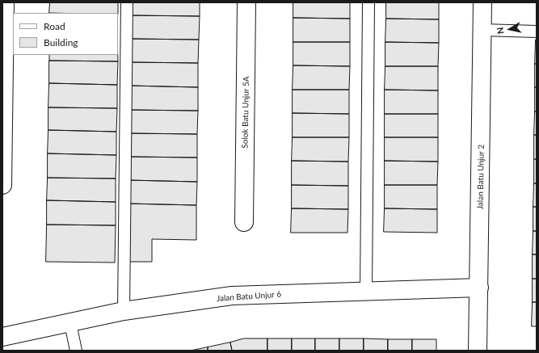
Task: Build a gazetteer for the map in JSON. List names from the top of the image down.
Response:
{
  "streets": {
    "street": ["Solok Batu Unjur 5A", "Jalan Batu Unjur 2", "Jalan Batu Unjur 6"]
  },
  "crossings": [
    ["Jalan Batu Unjur 2", "Jalan Batu Unjur 6"]
  ],
  "legend": ["Road", "Building"],
  "north": "left"
}
